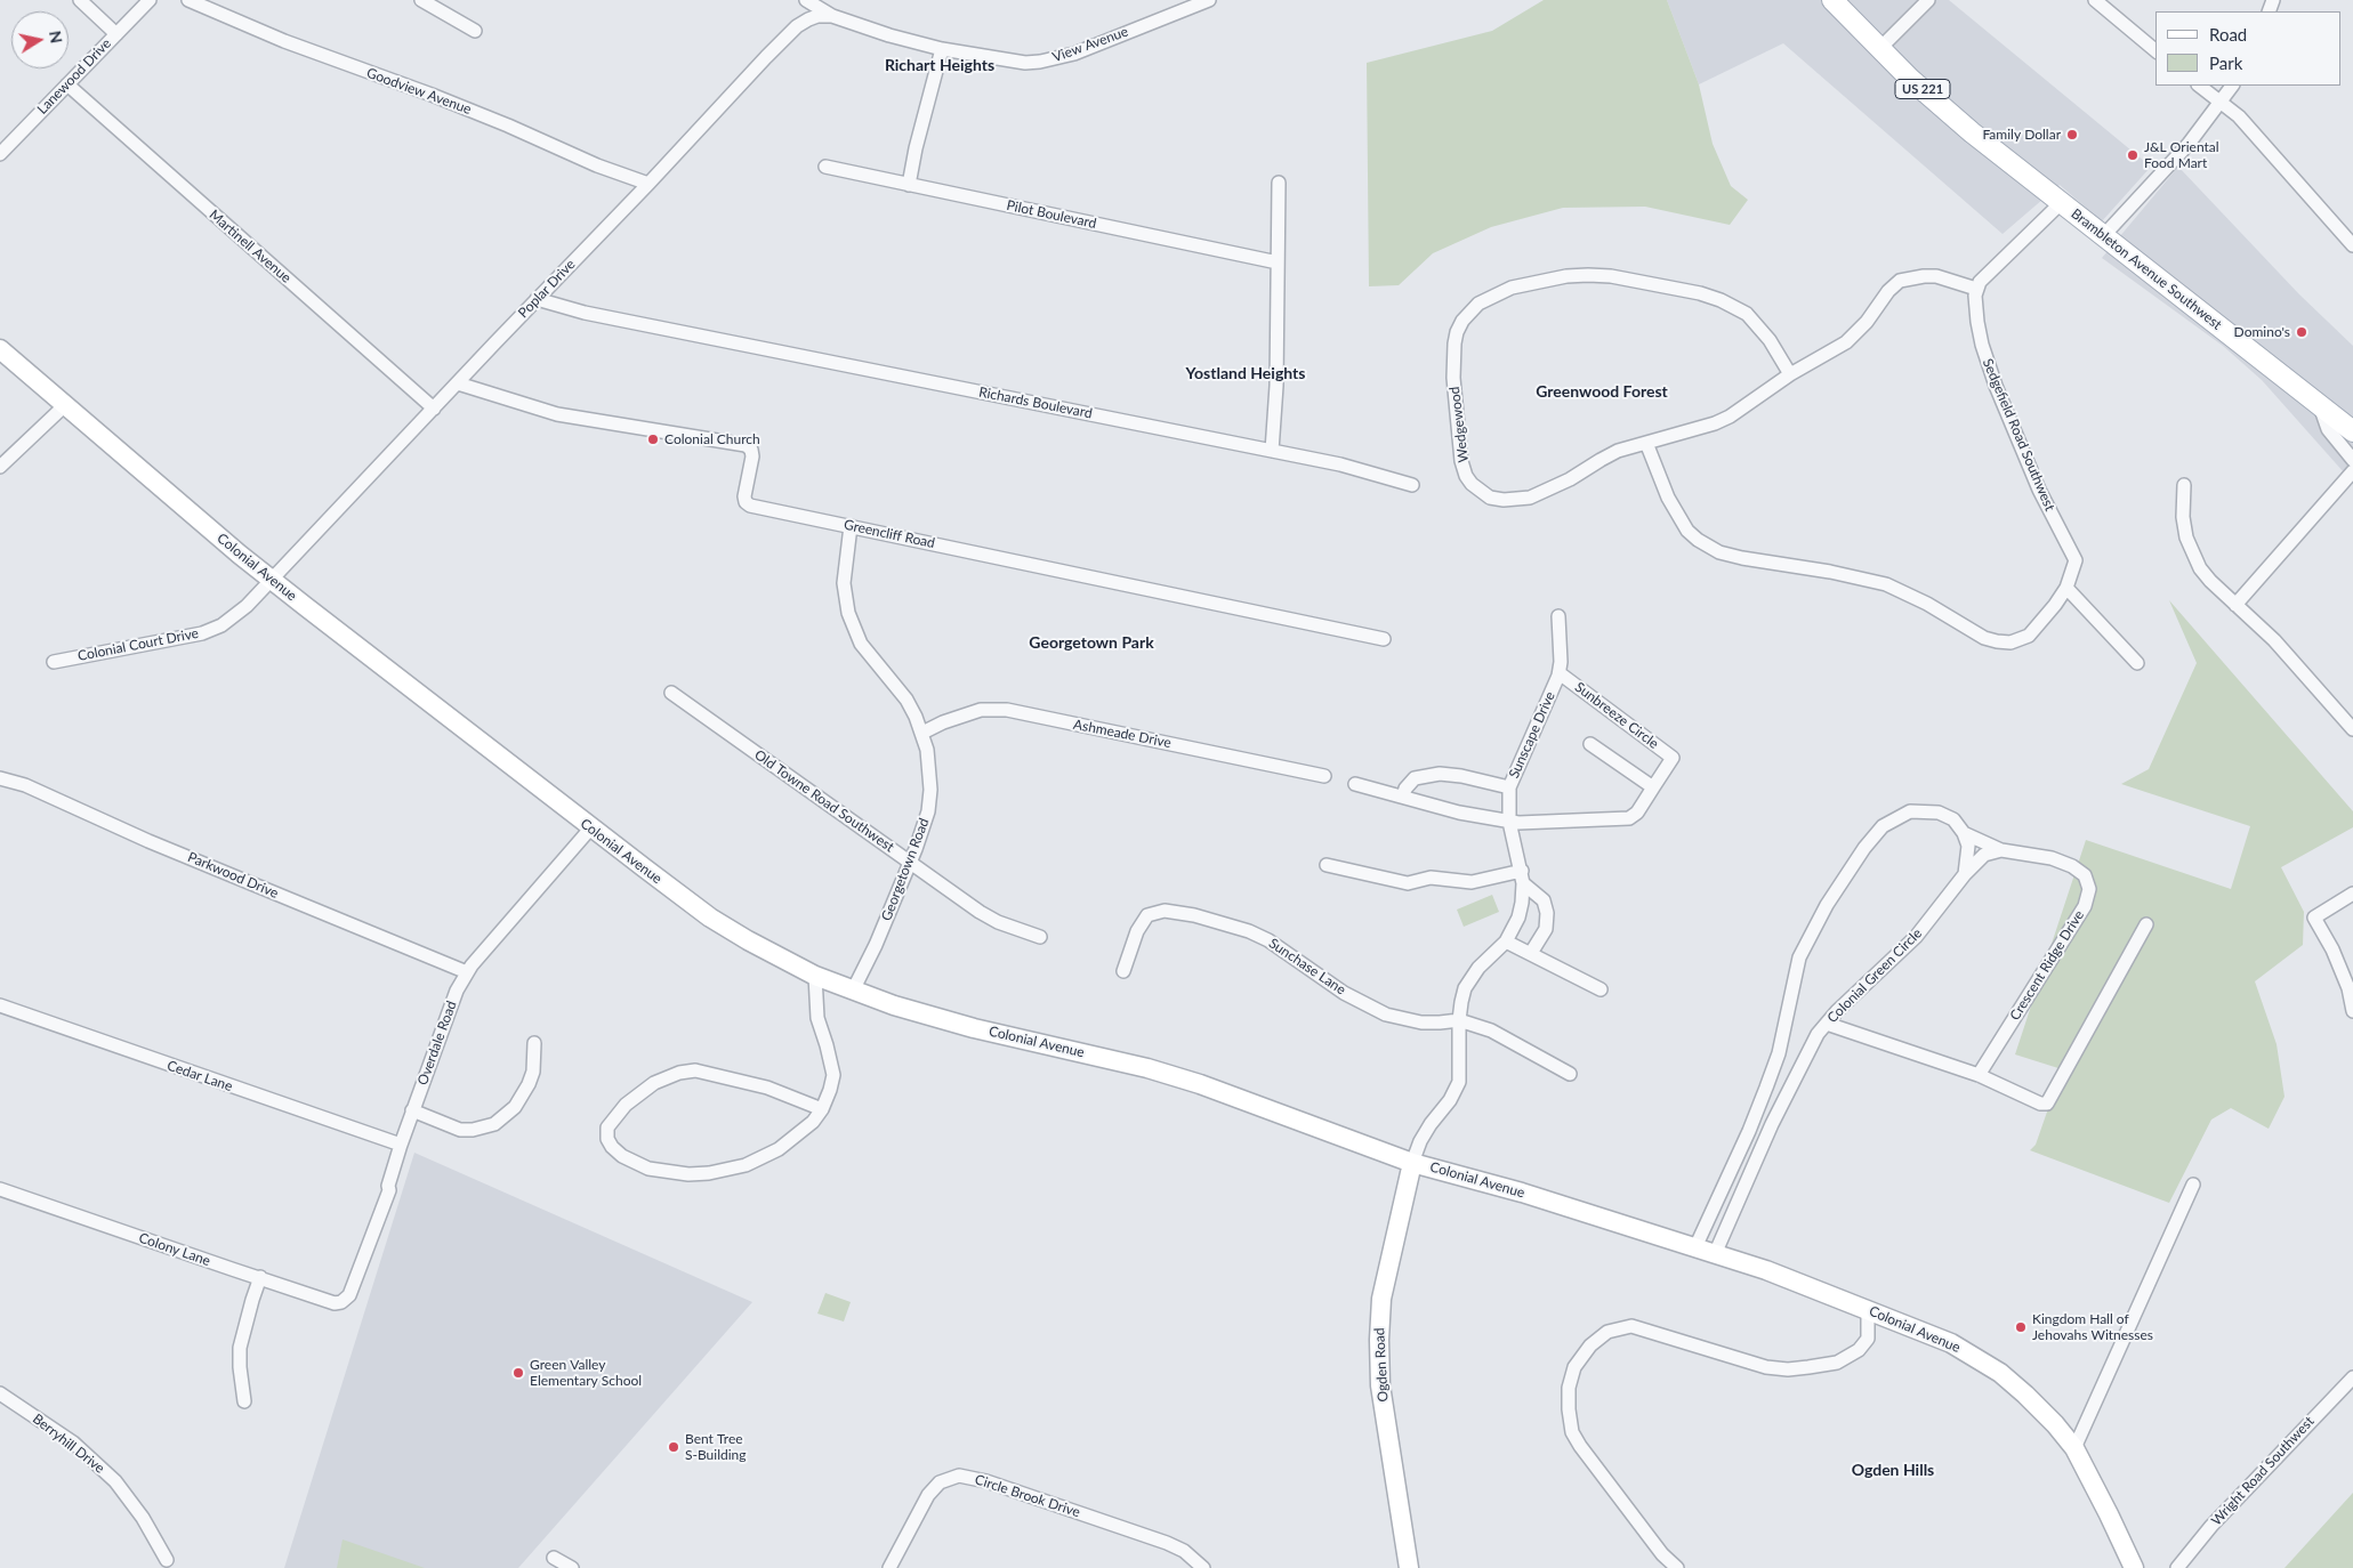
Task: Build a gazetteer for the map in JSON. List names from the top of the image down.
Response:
{
  "streets": {
    "main road": [
      "US 221",
      "Brambleton Avenue Southwest",
      "Colonial Avenue",
      "Ogden Road"
    ],
    "street": [
      "View Avenue",
      "Lanewood Drive",
      "Goodview Avenue",
      "Pilot Boulevard",
      "Martinell Avenue",
      "Poplar Drive",
      "Richards Boulevard",
      "Wedgewood",
      "Sedgefield Road Southwest",
      "Greencliff Road",
      "Colonial Court Drive",
      "Sunbreeze Circle",
      "Ashmeade Drive",
      "Sunscape Drive",
      "Old Towne Road Southwest",
      "Georgetown Road",
      "Parkwood Drive",
      "Crescent Ridge Drive",
      "Sunchase Lane",
      "Colonial Green Circle",
      "Overdale Road",
      "Cedar Lane",
      "Colony Lane",
      "Berryhill Drive",
      "Wright Road Southwest",
      "Circle Brook Drive"
    ]
  },
  "crossings": [
    ["View Avenue", "Poplar Drive"],
    ["Lanewood Drive", "Martinell Avenue"],
    ["US 221", "Brambleton Avenue Southwest"],
    ["Goodview Avenue", "Poplar Drive"],
    ["Martinell Avenue", "Poplar Drive"],
    ["Poplar Drive", "Richards Boulevard"],
    ["Poplar Drive", "Greencliff Road"],
    ["Poplar Drive", "Colonial Avenue"],
    ["Poplar Drive", "Colonial Court Drive"],
    ["Wedgewood", "Sedgefield Road Southwest"],
    ["Greencliff Road", "Georgetown Road"],
    ["Colonial Avenue", "Colonial Court Drive"],
    ["Colonial Avenue", "Sunscape Drive"],
    ["Colonial Avenue", "Georgetown Road"],
    ["Colonial Avenue", "Colonial Green Circle"],
    ["Colonial Avenue", "Overdale Road"],
    ["Colonial Avenue", "Ogden Road"],
    ["Sunbreeze Circle", "Sunscape Drive"],
    ["Ashmeade Drive", "Georgetown Road"],
    ["Sunscape Drive", "Sunchase Lane"],
    ["Sunscape Drive", "Ogden Road"],
    ["Old Towne Road Southwest", "Georgetown Road"],
    ["Parkwood Drive", "Overdale Road"],
    ["Crescent Ridge Drive", "Colonial Green Circle"],
    ["Overdale Road", "Cedar Lane"],
    ["Overdale Road", "Colony Lane"]
  ],
  "districts": [
    "Richart Heights",
    "Yostland Heights",
    "Greenwood Forest",
    "Georgetown Park",
    "Ogden Hills"
  ],
  "places": [
    "Family Dollar",
    "J&L Oriental Food Mart",
    "Domino's",
    "Colonial Church",
    "Kingdom Hall of Jehovahs Witnesses",
    "Green Valley Elementary School",
    "Bent Tree S-Building"
  ],
  "legend": ["Road", "Park"],
  "north": "right"
}
